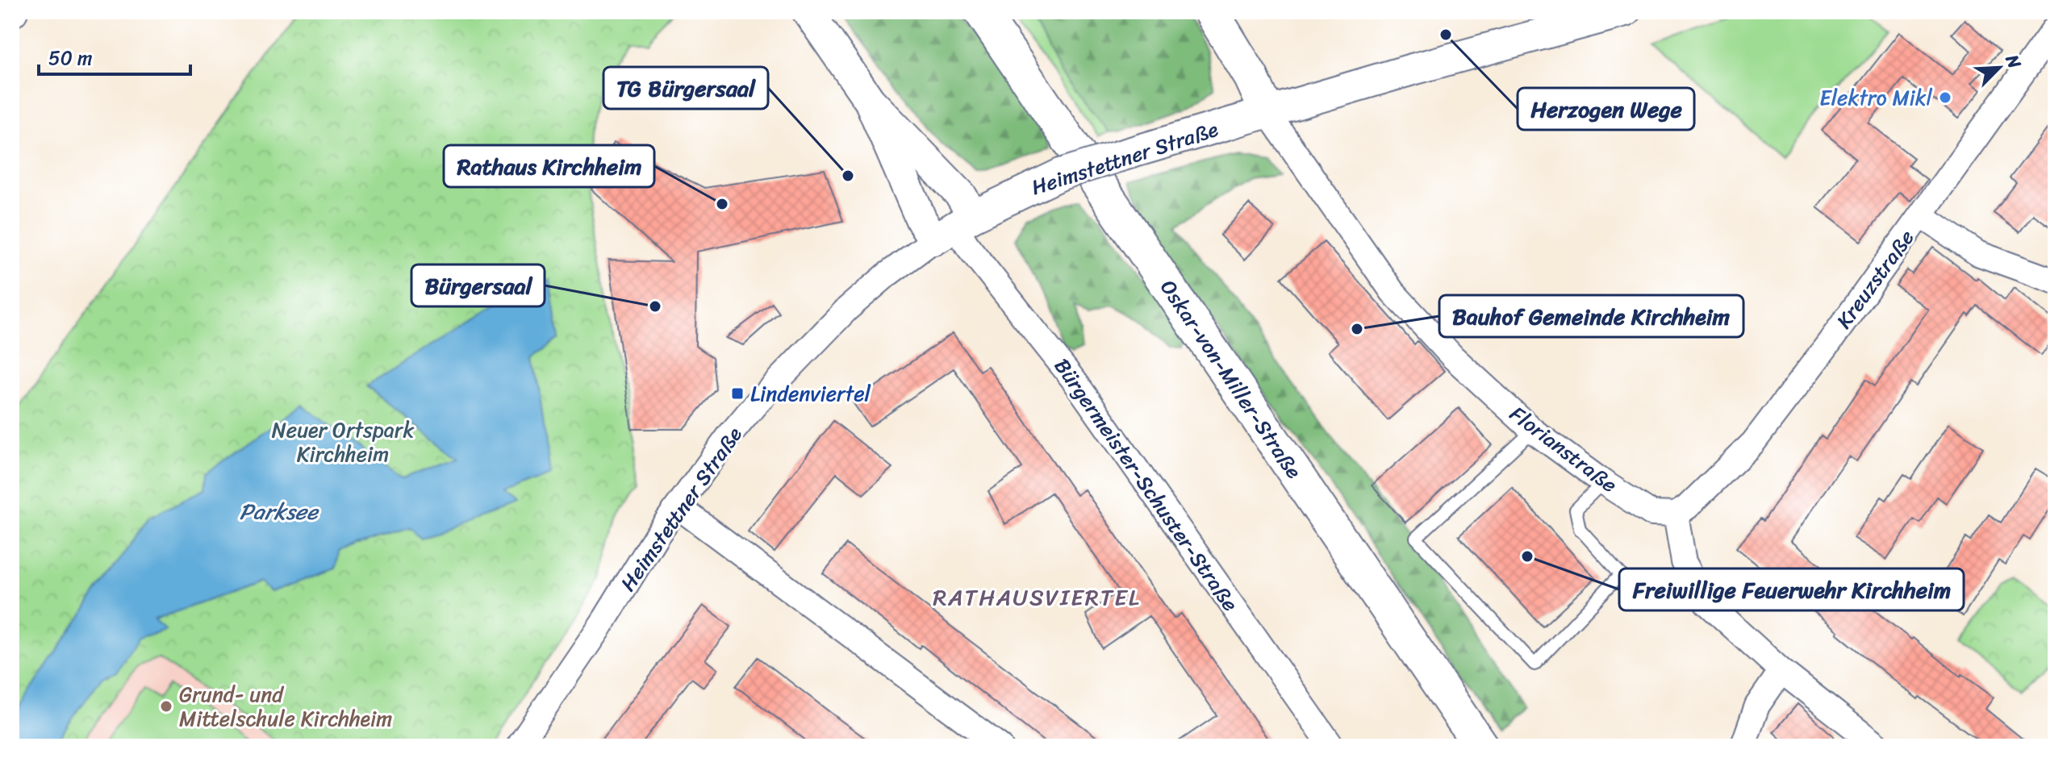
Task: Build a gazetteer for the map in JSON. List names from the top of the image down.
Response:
{
  "streets": {
    "main road": ["Oskar-von-Miller-Straße"],
    "street": [
      "Heimstettner Straße",
      "Kreuzstraße",
      "Florianstraße",
      "Bürgermeister-Schuster-Straße"
    ]
  },
  "crossings": [
    ["Heimstettner Straße", "Florianstraße"],
    ["Heimstettner Straße", "Bürgermeister-Schuster-Straße"],
    ["Kreuzstraße", "Florianstraße"]
  ],
  "districts": ["RATHAUSVIERTEL"],
  "water": ["Parksee"],
  "parks": ["Neuer Ortspark Kirchheim"],
  "places": {
    "other": [
      "Herzogen Wege",
      "Elektro Mikl",
      "TG Bürgersaal",
      "Rathaus Kirchheim",
      "Bürgersaal",
      "Bauhof Gemeinde Kirchheim",
      "Freiwillige Feuerwehr Kirchheim",
      "Grund- und Mittelschule Kirchheim"
    ],
    "transit": ["Lindenviertel"]
  },
  "scale_bar": "50 m",
  "north": "top right"
}
